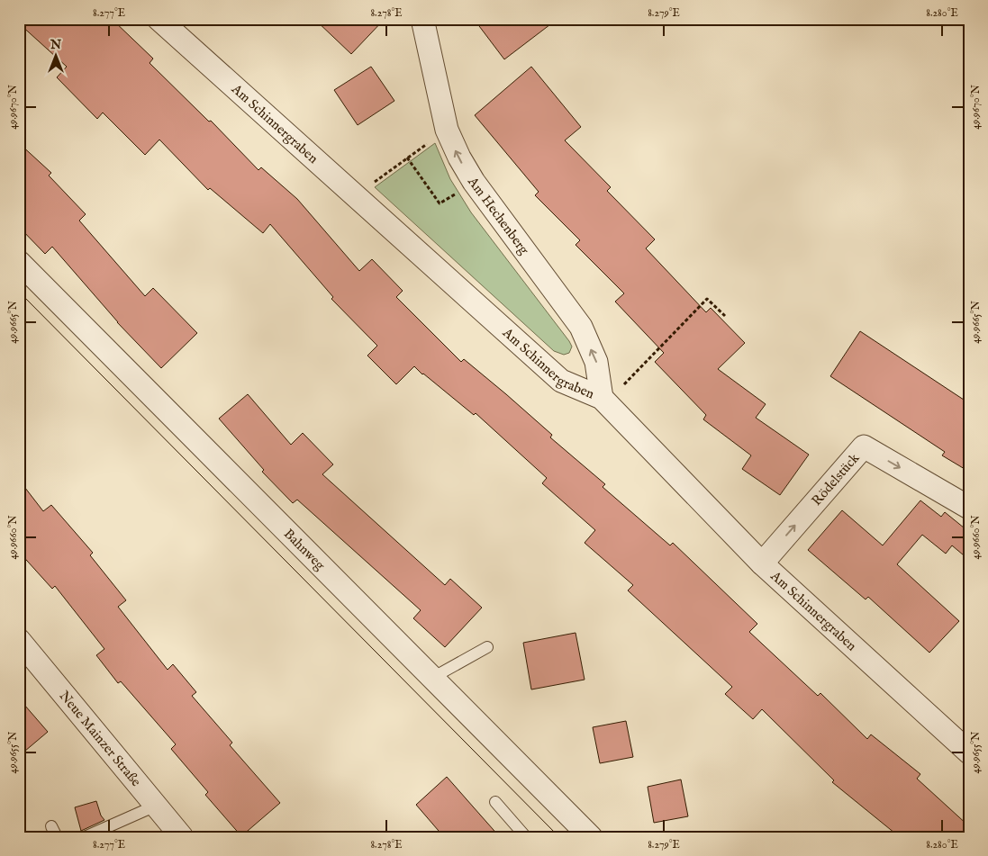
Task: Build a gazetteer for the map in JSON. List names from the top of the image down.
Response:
{
  "streets": {
    "street": [
      "Am Schinnergraben",
      "Am Hechenberg",
      "Rödelstück",
      "Bahnweg",
      "Neue Mainzer Straße"
    ]
  },
  "crossings": [
    ["Am Schinnergraben", "Am Hechenberg"],
    ["Am Schinnergraben", "Rödelstück"]
  ],
  "one_way": ["Am Hechenberg"],
  "north": "top",
  "coordinates": [
    "8.277°E",
    "8.278°E",
    "8.279°E",
    "8.280°E",
    "49.9670°N",
    "49.9665°N",
    "49.9660°N",
    "49.9655°N"
  ]
}
